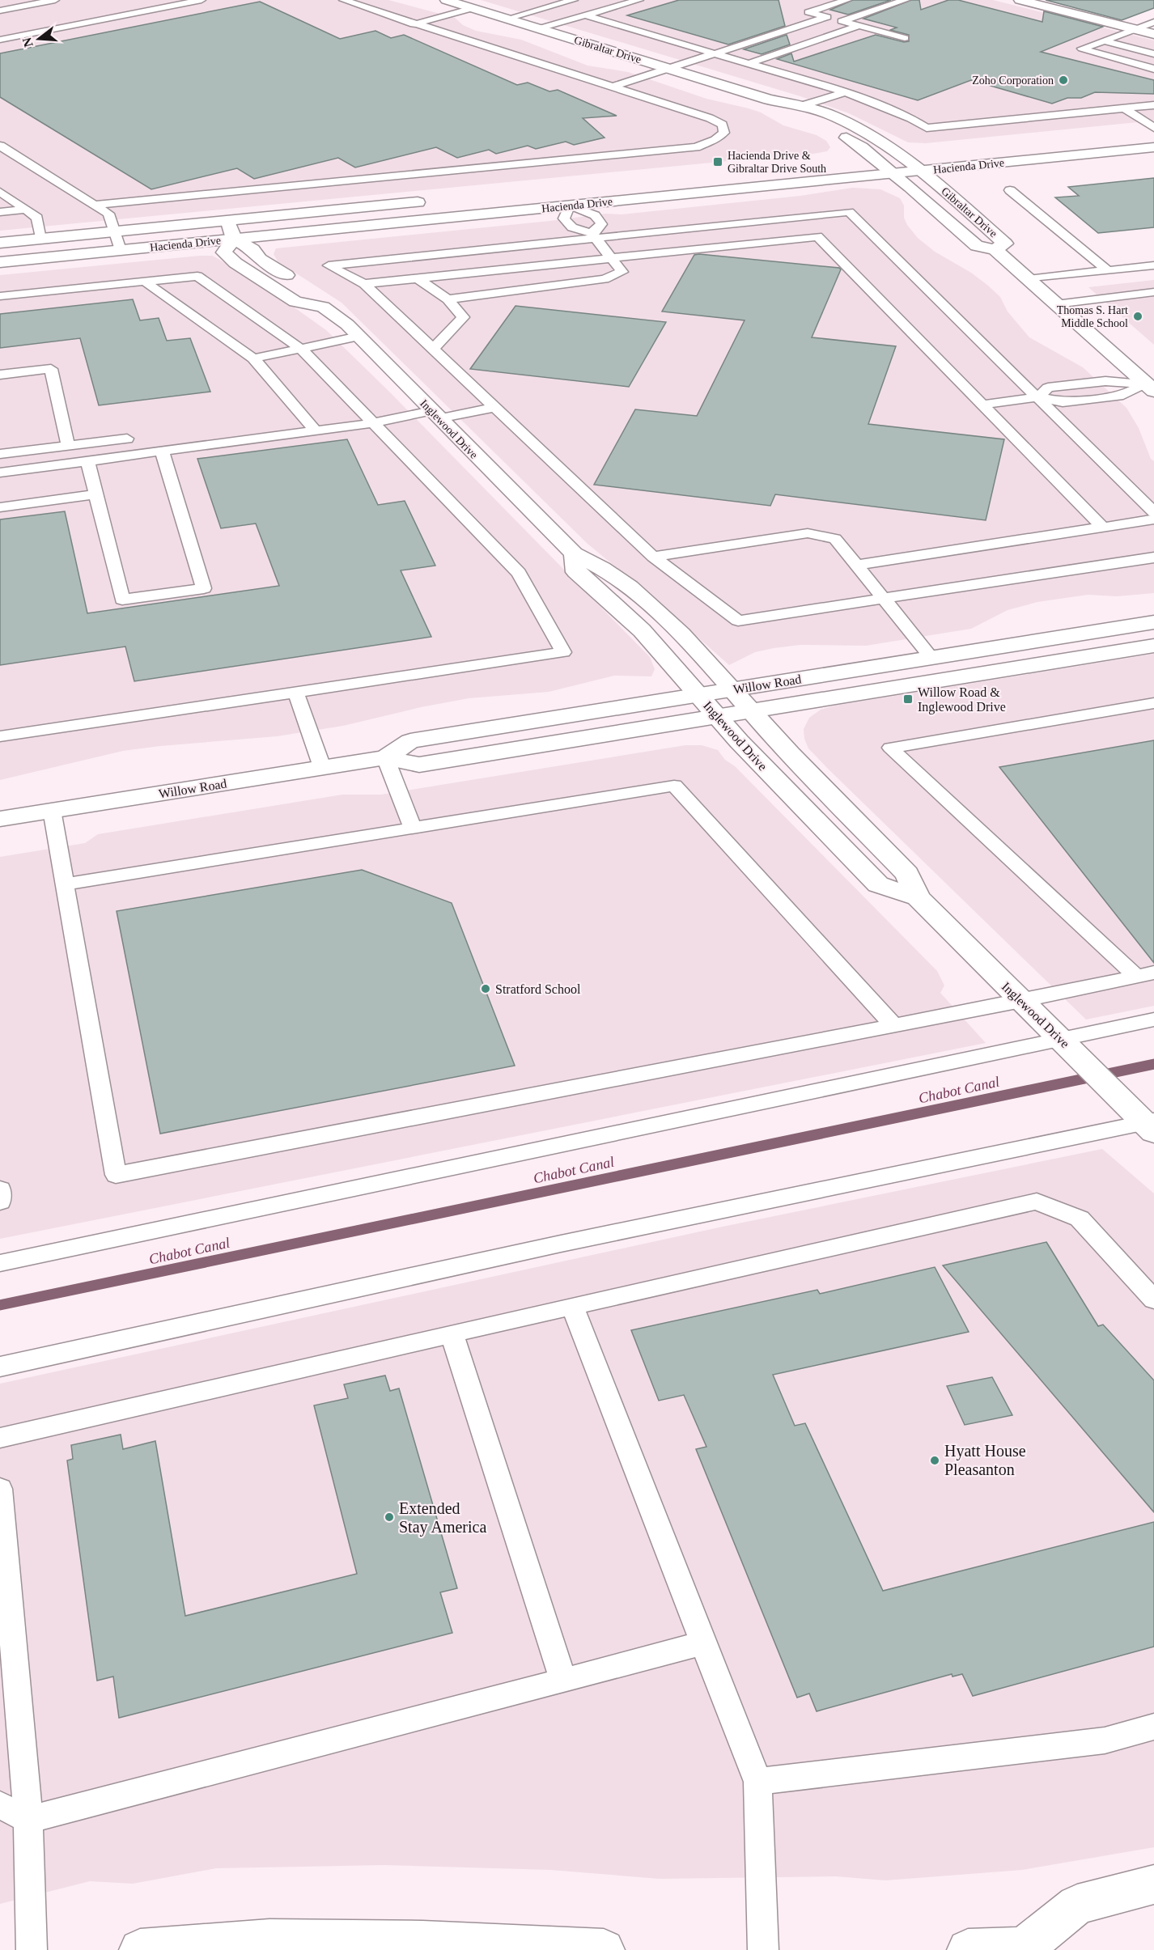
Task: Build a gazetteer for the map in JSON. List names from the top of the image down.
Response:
{
  "streets": {
    "street": [
      "Gibraltar Drive",
      "Hacienda Drive",
      "Inglewood Drive",
      "Willow Road"
    ]
  },
  "crossings": [
    ["Gibraltar Drive", "Hacienda Drive"],
    ["Hacienda Drive", "Inglewood Drive"],
    ["Inglewood Drive", "Willow Road"]
  ],
  "water": ["Chabot Canal"],
  "places": {
    "other": [
      "Zoho Corporation",
      "Thomas S. Hart Middle School",
      "Stratford School",
      "Hyatt House Pleasanton",
      "Extended Stay America"
    ],
    "transit": ["Hacienda Drive & Gibraltar Drive South", "Willow Road & Inglewood Drive"]
  },
  "north": "left"
}
